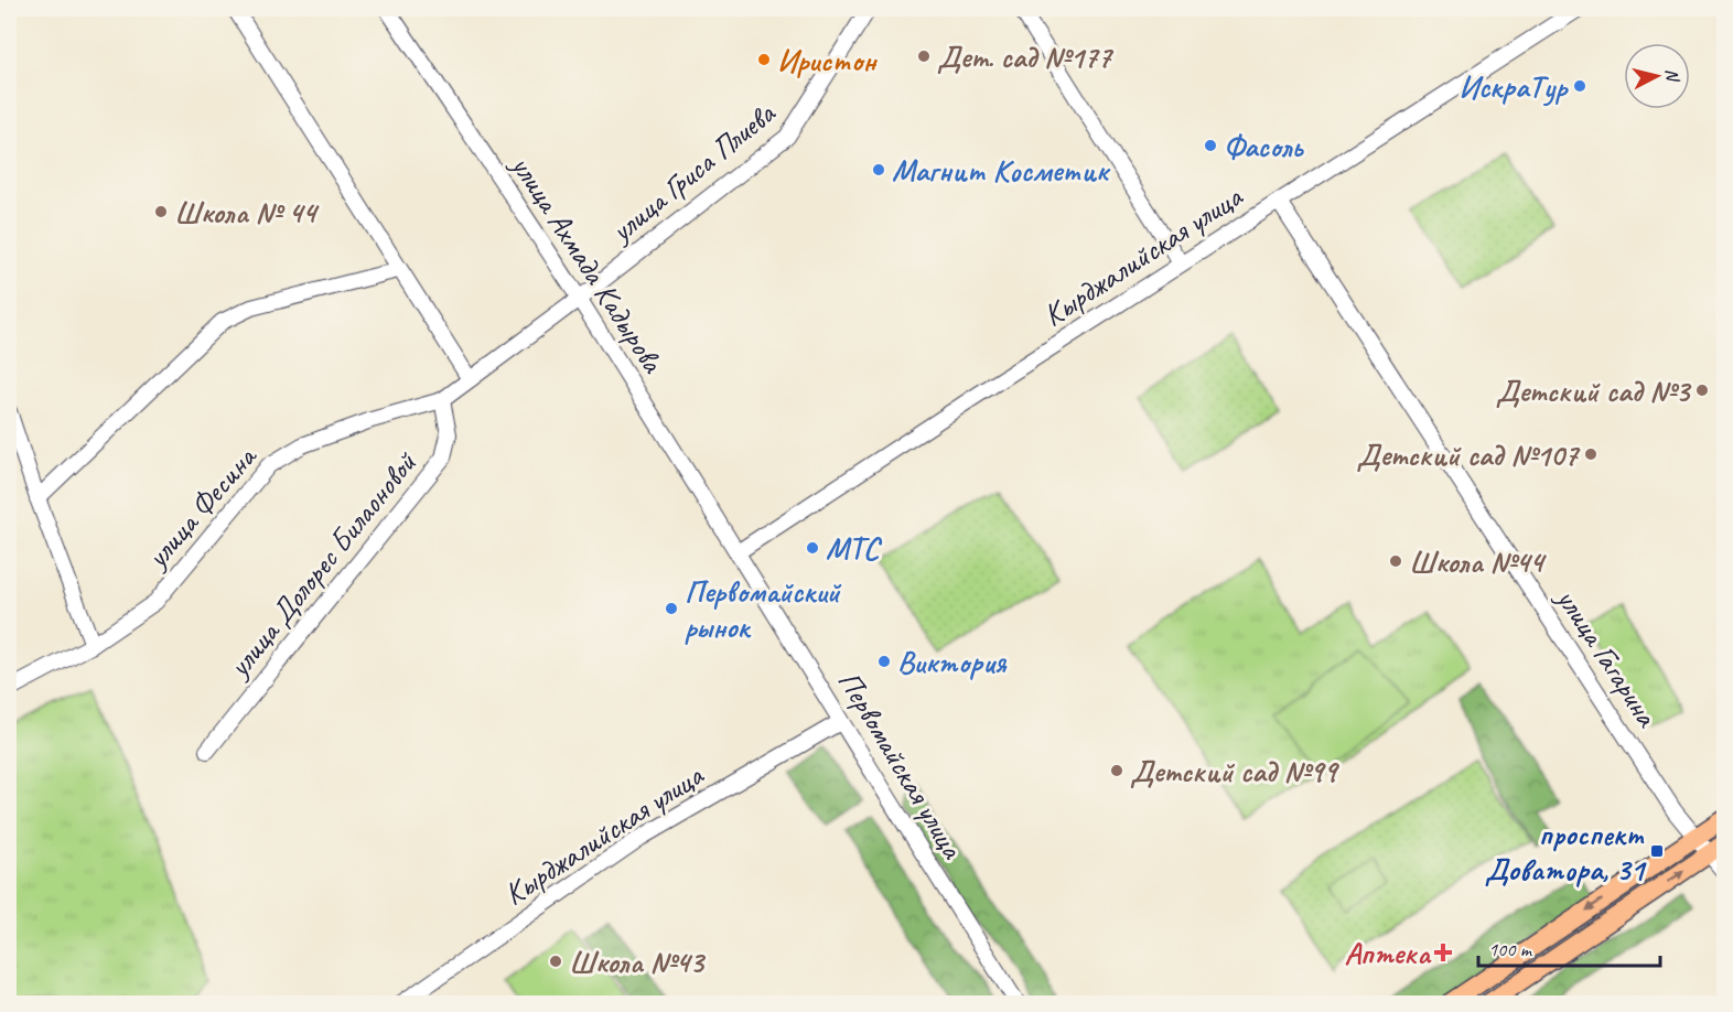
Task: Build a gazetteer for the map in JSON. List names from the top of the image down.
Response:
{
  "streets": {
    "street": [
      "улица Гриса Плиева",
      "Кырджалийская улица",
      "улица Ахмада Кадырова",
      "улица Фесина",
      "улица Долорес Билаоновой",
      "улица Гагарина",
      "Первомайская улица"
    ]
  },
  "crossings": [
    ["улица Гриса Плиева", "улица Ахмада Кадырова"],
    ["улица Гриса Плиева", "улица Фесина"],
    ["Кырджалийская улица", "улица Ахмада Кадырова"],
    ["Кырджалийская улица", "улица Гагарина"],
    ["Кырджалийская улица", "Первомайская улица"],
    ["улица Ахмада Кадырова", "Первомайская улица"],
    ["улица Фесина", "улица Долорес Билаоновой"]
  ],
  "places": {
    "other": [
      "Дет. сад №177",
      "Иристон",
      "ИскраТур",
      "Фасоль",
      "Магнит Косметик",
      "Школа № 44",
      "Детский сад №3",
      "Детский сад №107",
      "МТС",
      "Школа №44",
      "Первомайский рынок",
      "Виктория",
      "Детский сад №99",
      "Школа №43"
    ],
    "transit": ["проспект Доватора, 31"],
    "health": ["Аптека"]
  },
  "scale_bar": "100 m",
  "north": "right"
}
